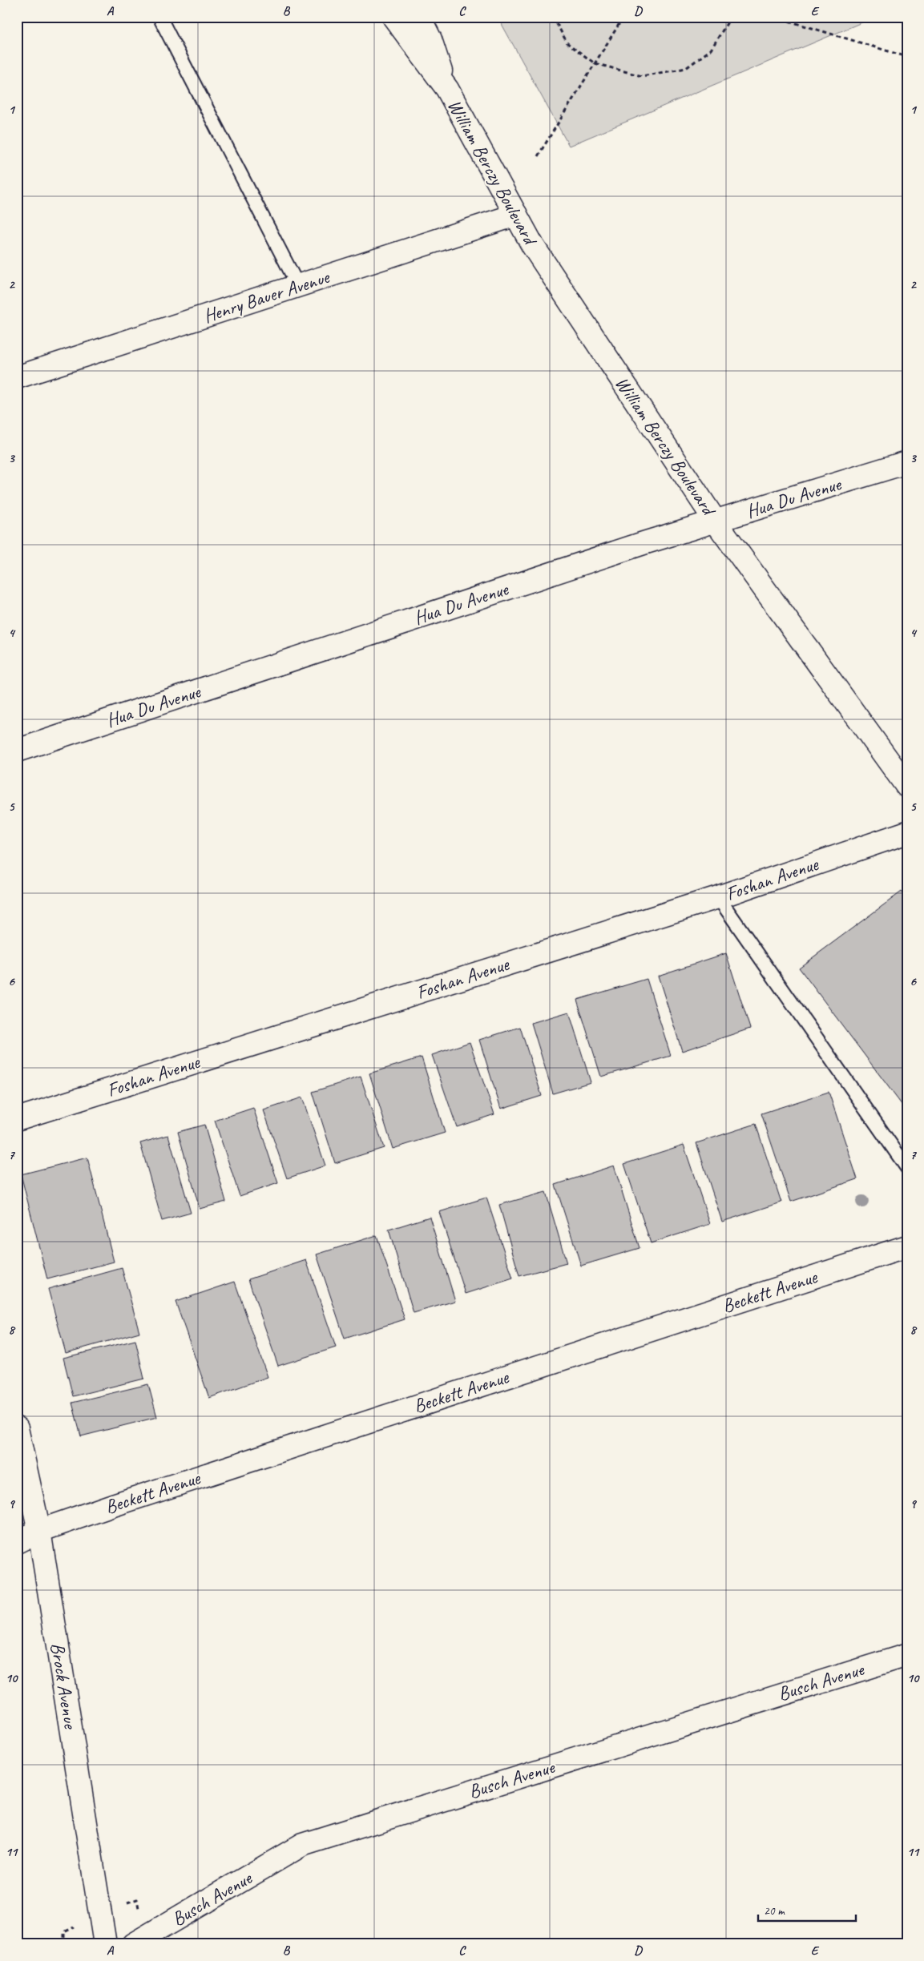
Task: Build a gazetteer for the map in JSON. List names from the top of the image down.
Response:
{
  "streets": {
    "street": [
      "William Berczy Boulevard",
      "Henry Bauer Avenue",
      "Hua Du Avenue",
      "Foshan Avenue",
      "Beckett Avenue",
      "Busch Avenue",
      "Brock Avenue"
    ]
  },
  "crossings": [
    ["William Berczy Boulevard", "Henry Bauer Avenue"],
    ["William Berczy Boulevard", "Hua Du Avenue"],
    ["Beckett Avenue", "Brock Avenue"]
  ],
  "scale_bar": "20 m",
  "grid": {
    "columns": [
      "A",
      "B",
      "C",
      "D",
      "E"
    ],
    "rows": [
      "1",
      "2",
      "3",
      "4",
      "5",
      "6",
      "7",
      "8",
      "9",
      "10",
      "11"
    ]
  }
}
